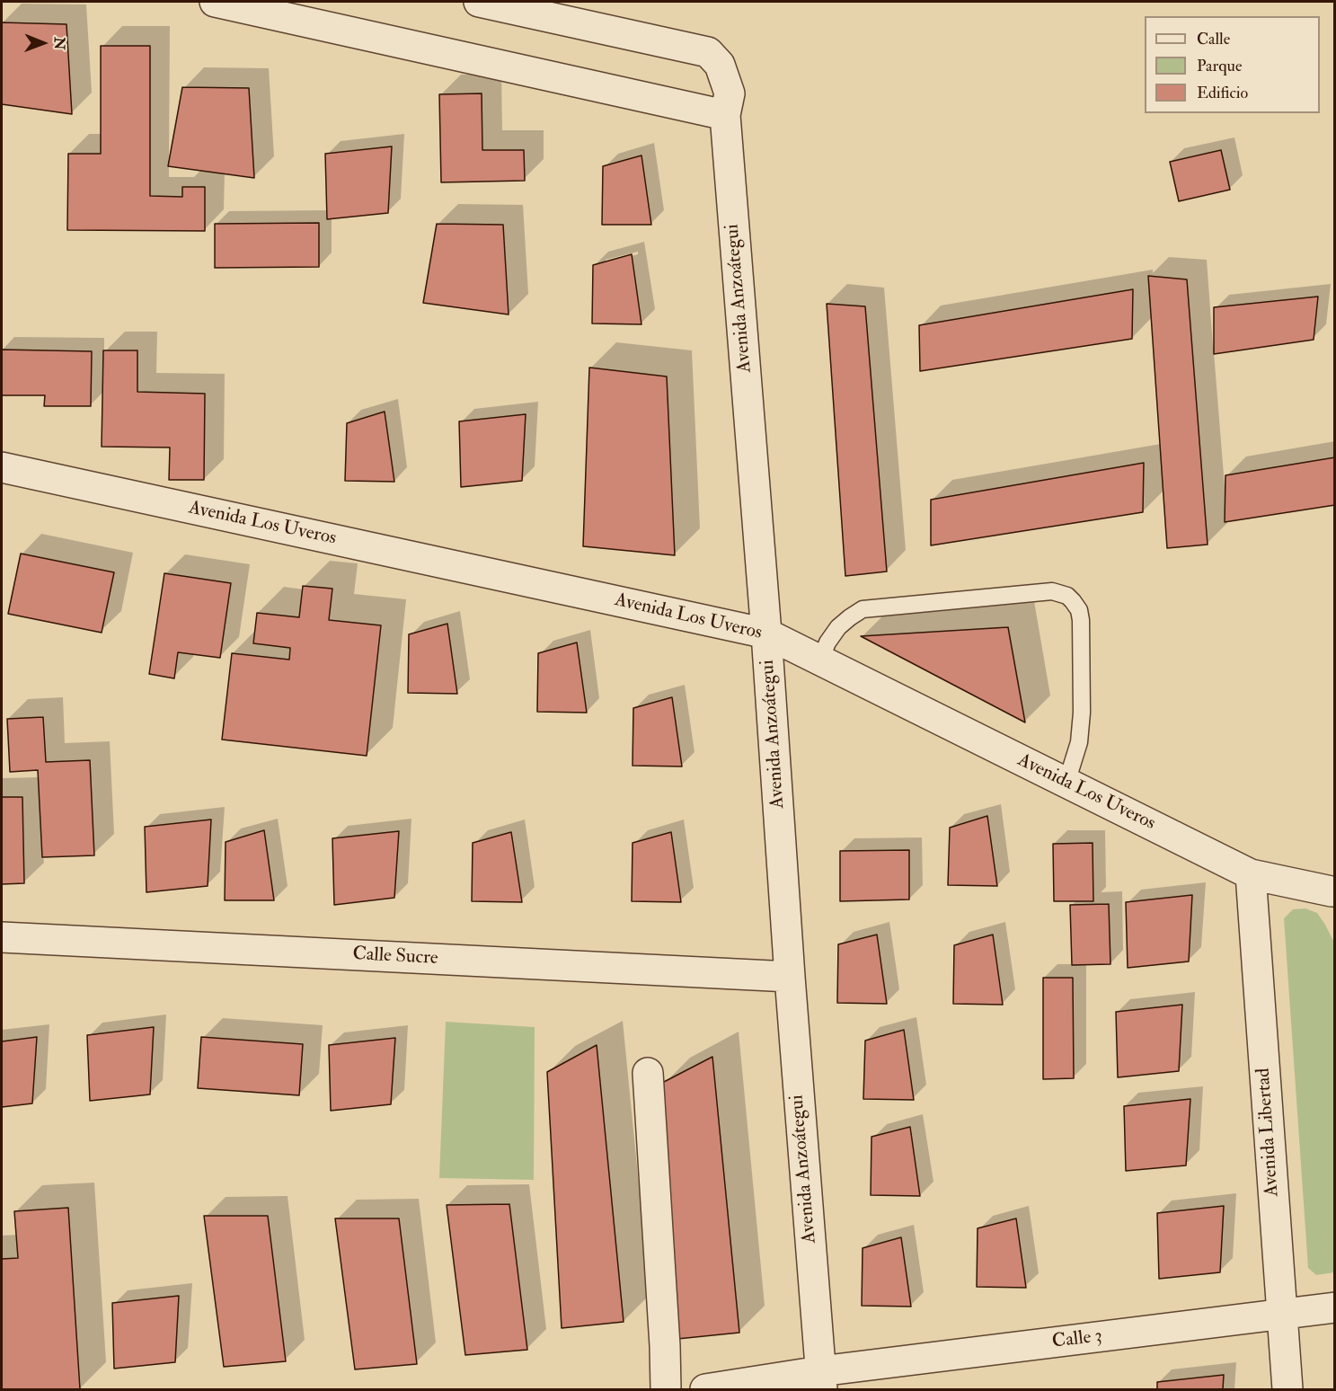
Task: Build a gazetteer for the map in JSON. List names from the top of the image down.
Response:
{
  "streets": {
    "street": [
      "Avenida Anzoátegui",
      "Avenida Los Uveros",
      "Calle Sucre",
      "Avenida Libertad",
      "Calle 3"
    ]
  },
  "crossings": [
    ["Avenida Anzoátegui", "Avenida Los Uveros"],
    ["Avenida Anzoátegui", "Calle Sucre"],
    ["Avenida Anzoátegui", "Calle 3"],
    ["Avenida Los Uveros", "Avenida Libertad"],
    ["Avenida Libertad", "Calle 3"]
  ],
  "legend": ["Calle", "Parque", "Edificio"],
  "north": "right"
}
